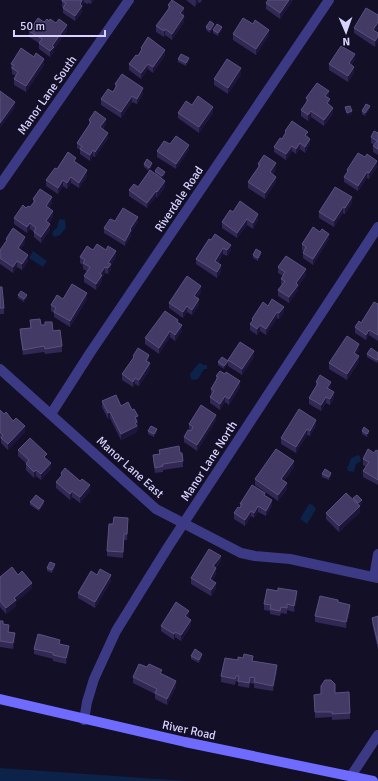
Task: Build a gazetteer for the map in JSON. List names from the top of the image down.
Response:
{
  "streets": {
    "main road": ["River Road"],
    "street": [
      "Manor Lane South",
      "Riverdale Road",
      "Manor Lane North",
      "Manor Lane East"
    ]
  },
  "crossings": [
    ["Riverdale Road", "Manor Lane East"],
    ["Manor Lane North", "Manor Lane East"],
    ["Manor Lane North", "River Road"]
  ],
  "scale_bar": "50 m",
  "north": "bottom"
}
